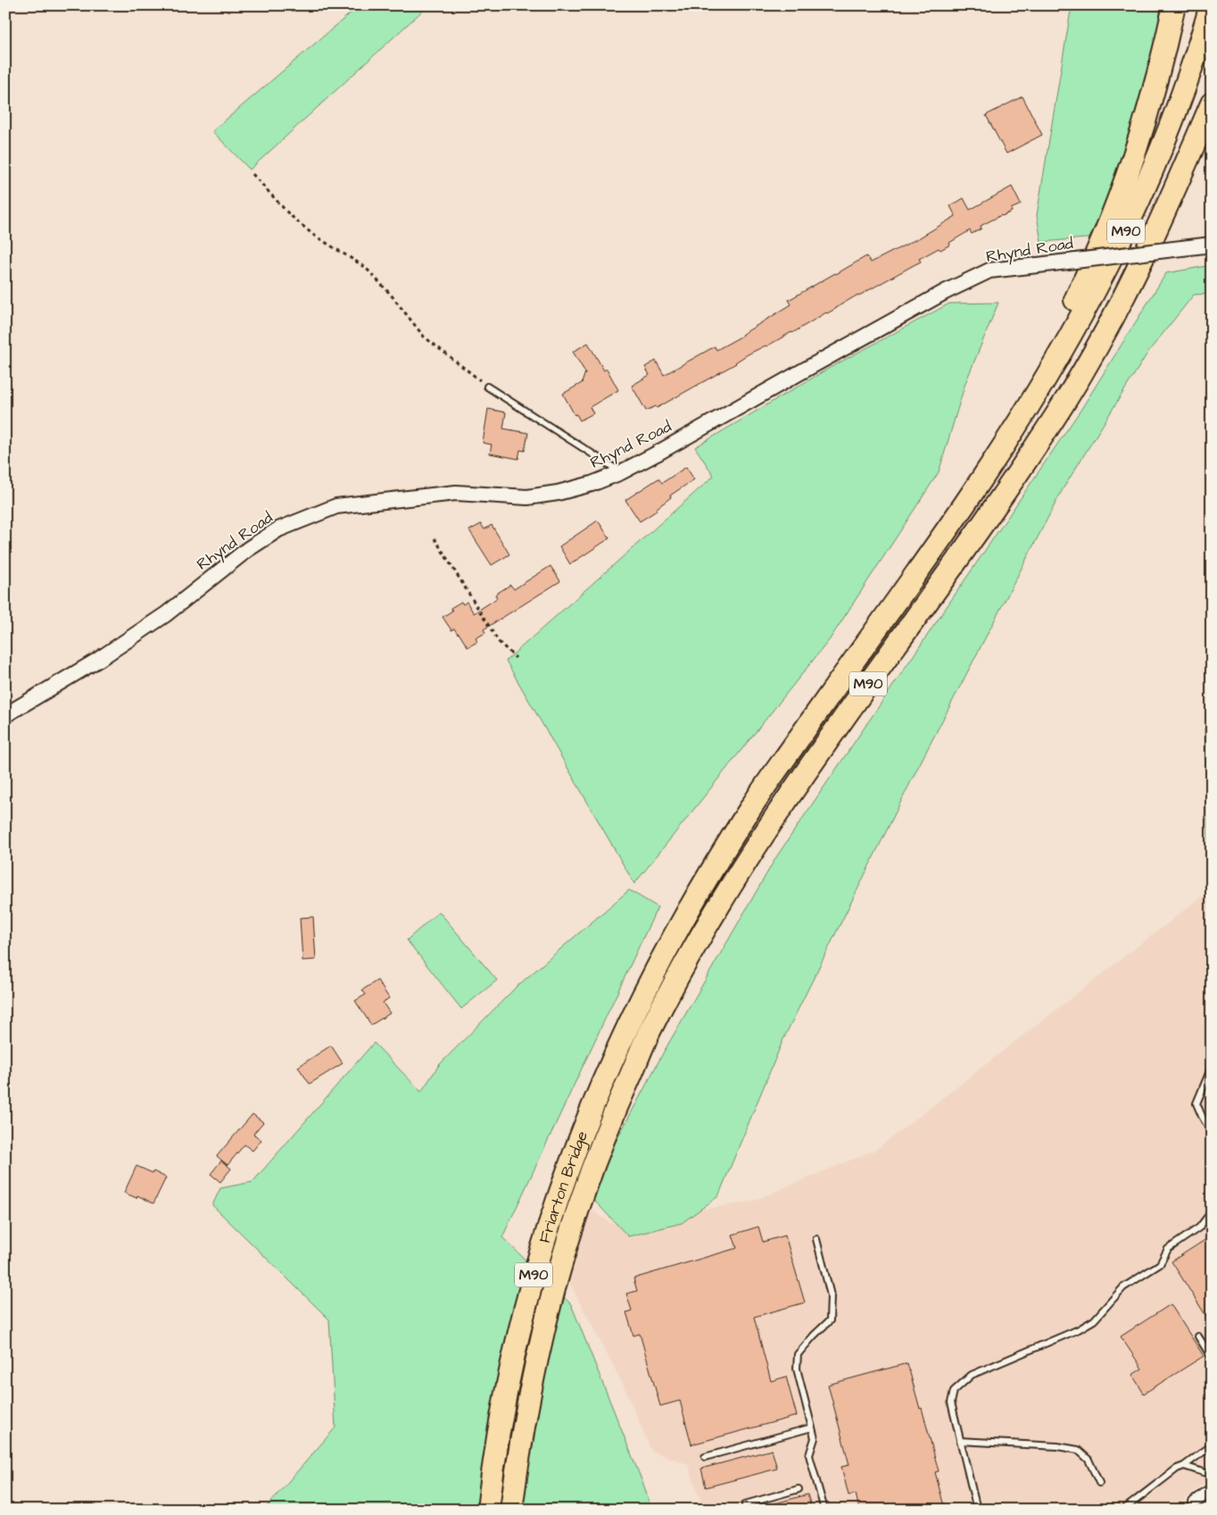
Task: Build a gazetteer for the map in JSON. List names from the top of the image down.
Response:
{
  "streets": {
    "highway": ["M90", "Friarton Bridge"],
    "street": ["Rhynd Road"]
  },
  "crossings": [
    ["M90", "Friarton Bridge"]
  ]
}
